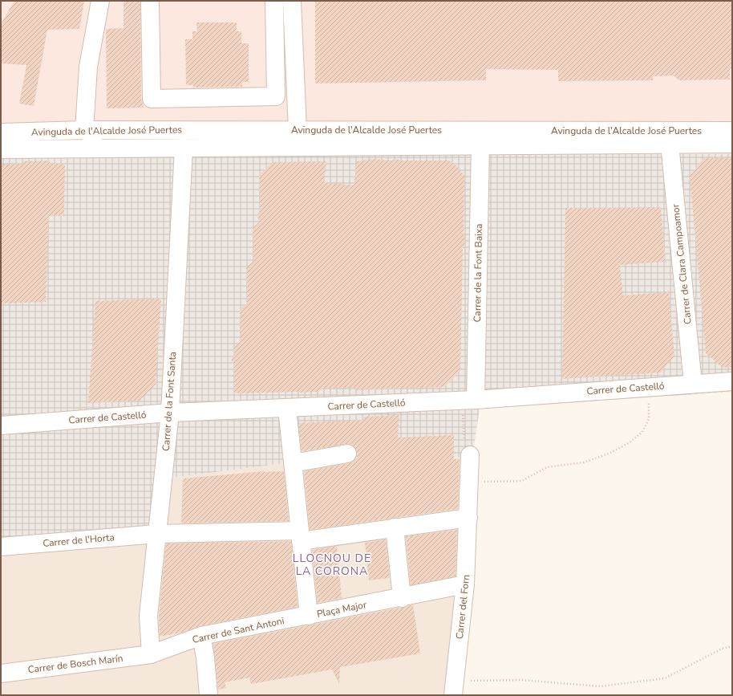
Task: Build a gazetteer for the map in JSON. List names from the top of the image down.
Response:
{
  "streets": {
    "street": [
      "Avinguda de l'Alcalde José Puertes",
      "Carrer de Clara Campoamor",
      "Carrer de la Font Baixa",
      "Carrer de Castelló",
      "Carrer de la Font Santa",
      "Carrer de l'Horta",
      "Carrer del Forn",
      "Plaça Major",
      "Carrer de Sant Antoni",
      "Carrer de Bosch Marín"
    ]
  },
  "crossings": [
    ["Avinguda de l'Alcalde José Puertes", "Carrer de Clara Campoamor"],
    ["Avinguda de l'Alcalde José Puertes", "Carrer de la Font Baixa"],
    ["Avinguda de l'Alcalde José Puertes", "Carrer de la Font Santa"],
    ["Carrer de Clara Campoamor", "Carrer de Castelló"],
    ["Carrer de la Font Baixa", "Carrer de Castelló"],
    ["Carrer de Castelló", "Carrer de la Font Santa"],
    ["Carrer de Castelló", "Plaça Major"],
    ["Carrer de la Font Santa", "Carrer de l'Horta"],
    ["Carrer de la Font Santa", "Carrer de Sant Antoni"],
    ["Carrer de la Font Santa", "Carrer de Bosch Marín"],
    ["Carrer de l'Horta", "Plaça Major"],
    ["Carrer del Forn", "Plaça Major"],
    ["Plaça Major", "Carrer de Sant Antoni"],
    ["Carrer de Sant Antoni", "Carrer de Bosch Marín"]
  ],
  "districts": ["LLOCNOU DE LA CORONA"]
}
